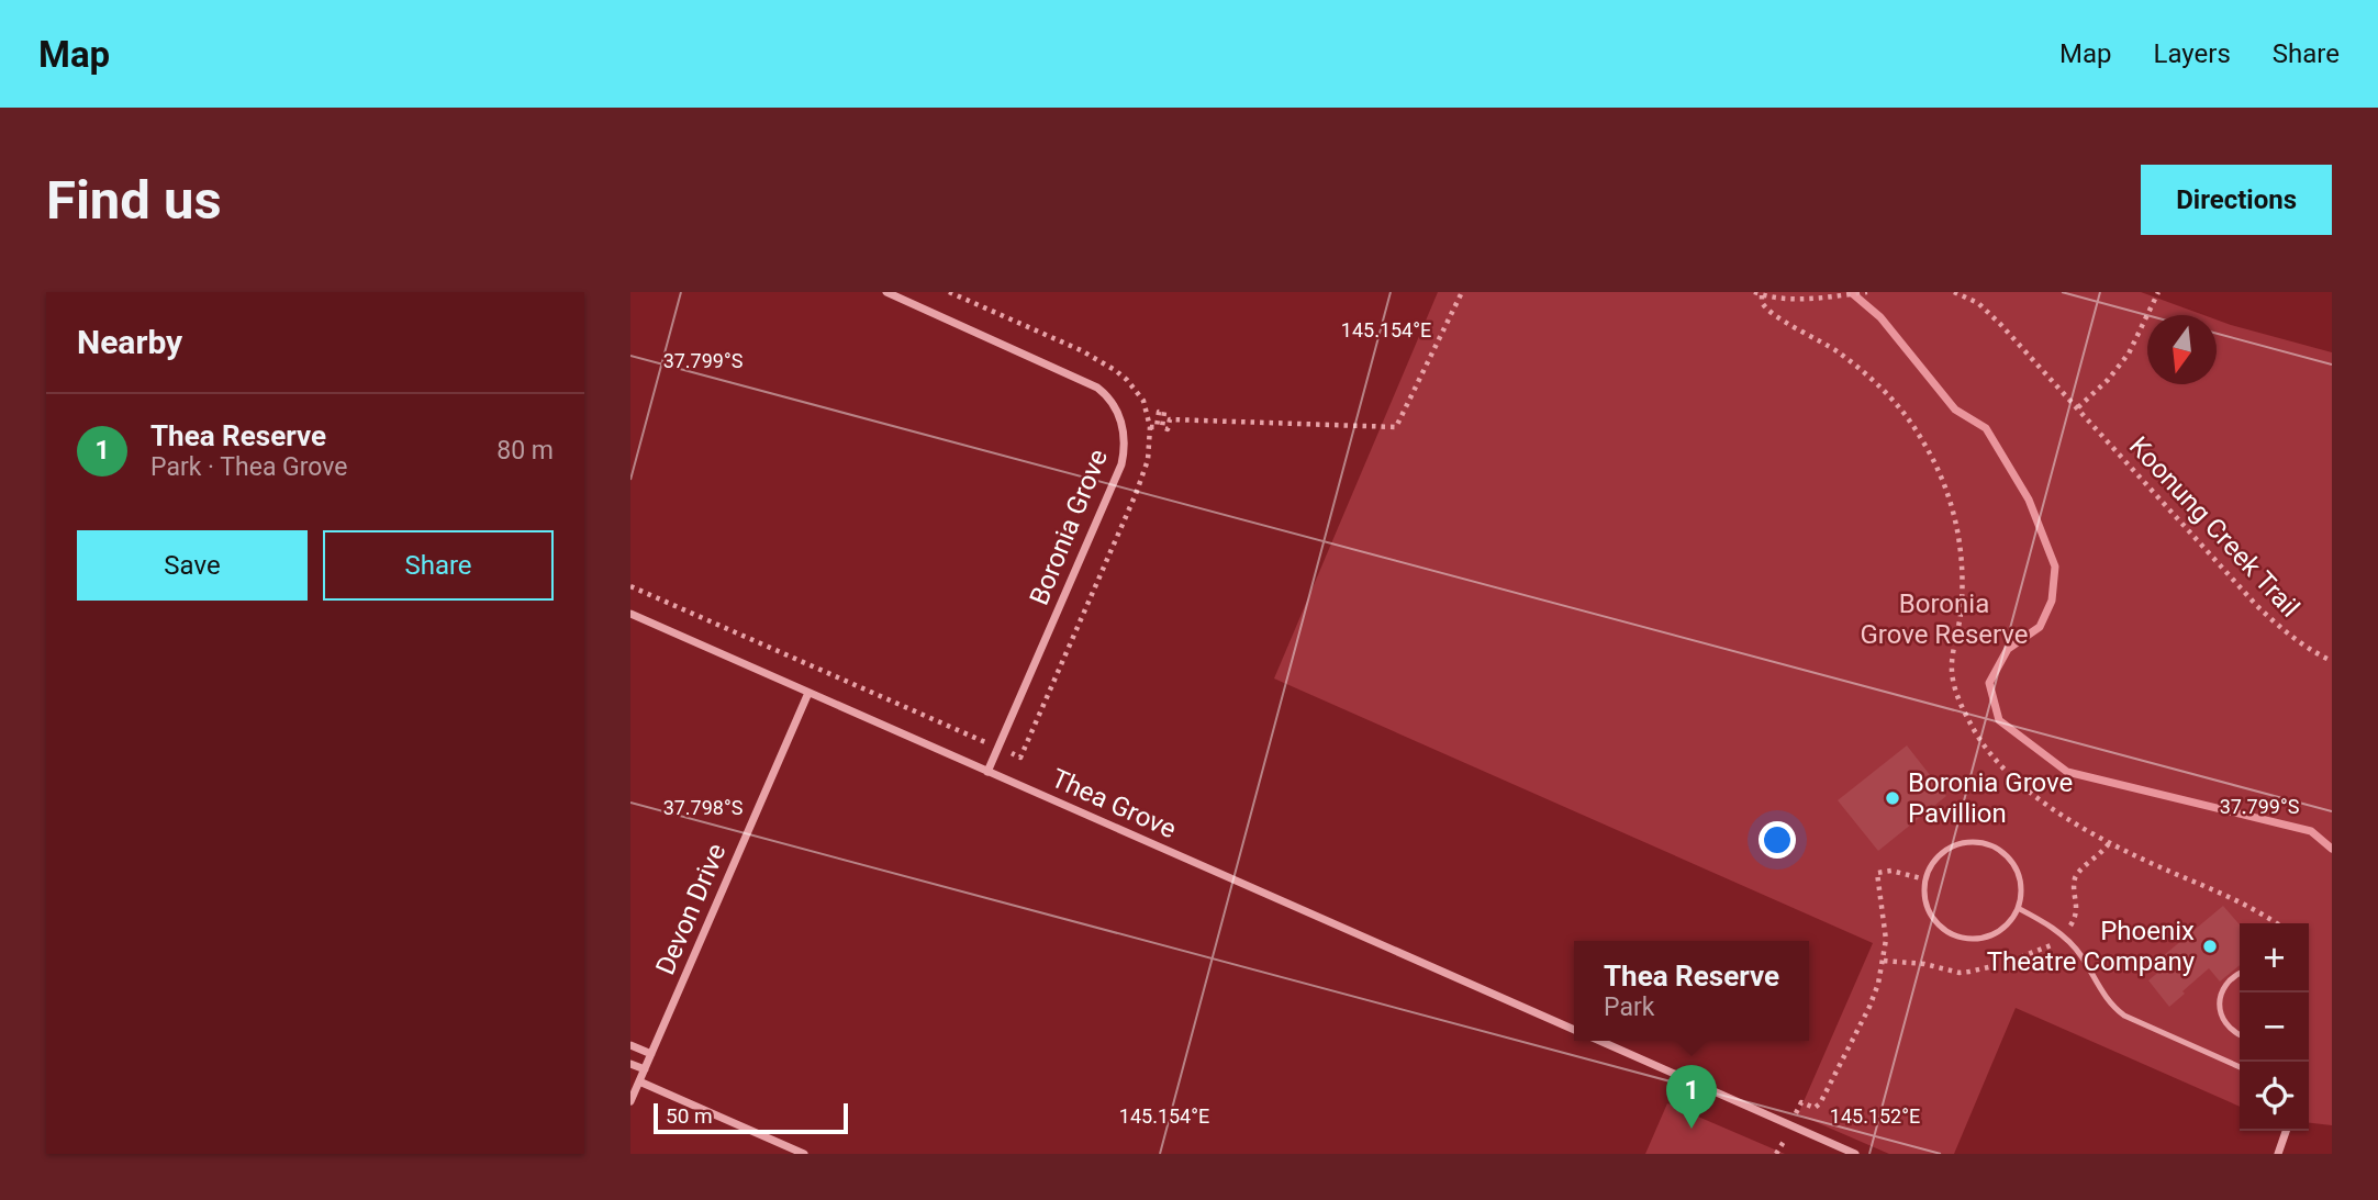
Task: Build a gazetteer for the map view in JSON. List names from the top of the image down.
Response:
{
  "streets": {
    "street": ["Boronia Grove", "Thea Grove", "Devon Drive"],
    "path": ["Koonung Creek Trail"]
  },
  "crossings": [
    ["Boronia Grove", "Thea Grove"],
    ["Thea Grove", "Devon Drive"]
  ],
  "parks": ["Boronia Grove Reserve"],
  "places": ["Boronia Grove Pavillion", "Phoenix Theatre Company"],
  "scale_bar": "50 m",
  "north": "bottom",
  "page": {
    "header": "Map",
    "nav": ["Map", "Layers", "Share"],
    "buttons": [
      "Directions",
      ["Save", "Share"]
    ],
    "title": "Find us",
    "heading": "Nearby",
    "list": [
      {
        "mark": "1",
        "name": "Thea Reserve",
        "note": "Park · Thea Grove",
        "value": "80 m"
      }
    ],
    "map_buttons": ["+", "−"],
    "popup": ["Thea Reserve", "Park"],
    "pins": "1",
    "scale": "50 m"
  },
  "coordinates": [
    "145.154°E",
    "37.799°S",
    "37.798°S",
    "145.152°E"
  ]
}
